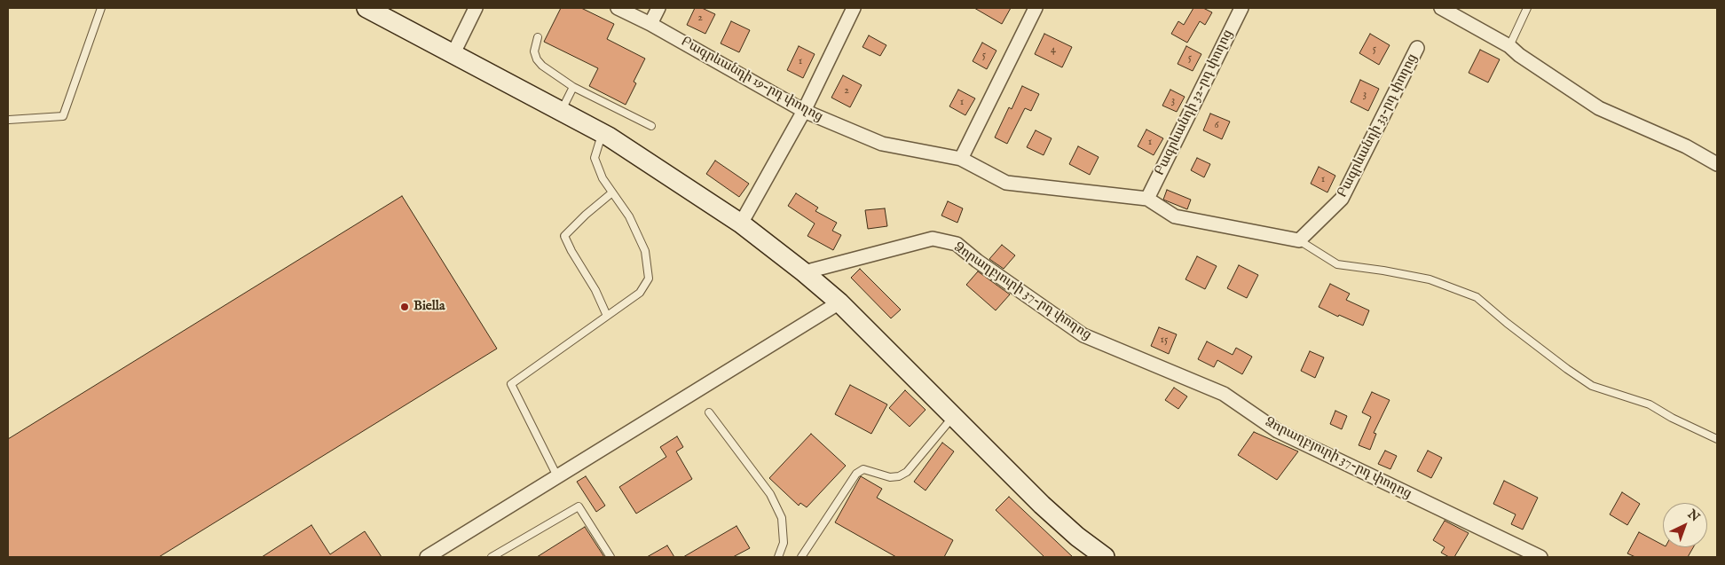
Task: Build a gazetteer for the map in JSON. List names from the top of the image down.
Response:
{
  "streets": {
    "street": [
      "Բագրևանդի 19-րդ փողոց",
      "Բագրևանդի 32-րդ փողոց",
      "Բագրևանդի 33-րդ փողոց",
      "Ձորաղբյուրի 37-րդ փողոց"
    ]
  },
  "crossings": [
    ["Բագրևանդի 19-րդ փողոց", "Բագրևանդի 32-րդ փողոց"],
    ["Բագրևանդի 19-րդ փողոց", "Բագրևանդի 33-րդ փողոց"]
  ],
  "places": ["Biella"],
  "house_numbers": [
    "2",
    "5",
    "4",
    "5",
    "5",
    "1",
    "2",
    "3",
    "3",
    "1",
    "6",
    "1",
    "1",
    "15"
  ],
  "north": "top right"
}
